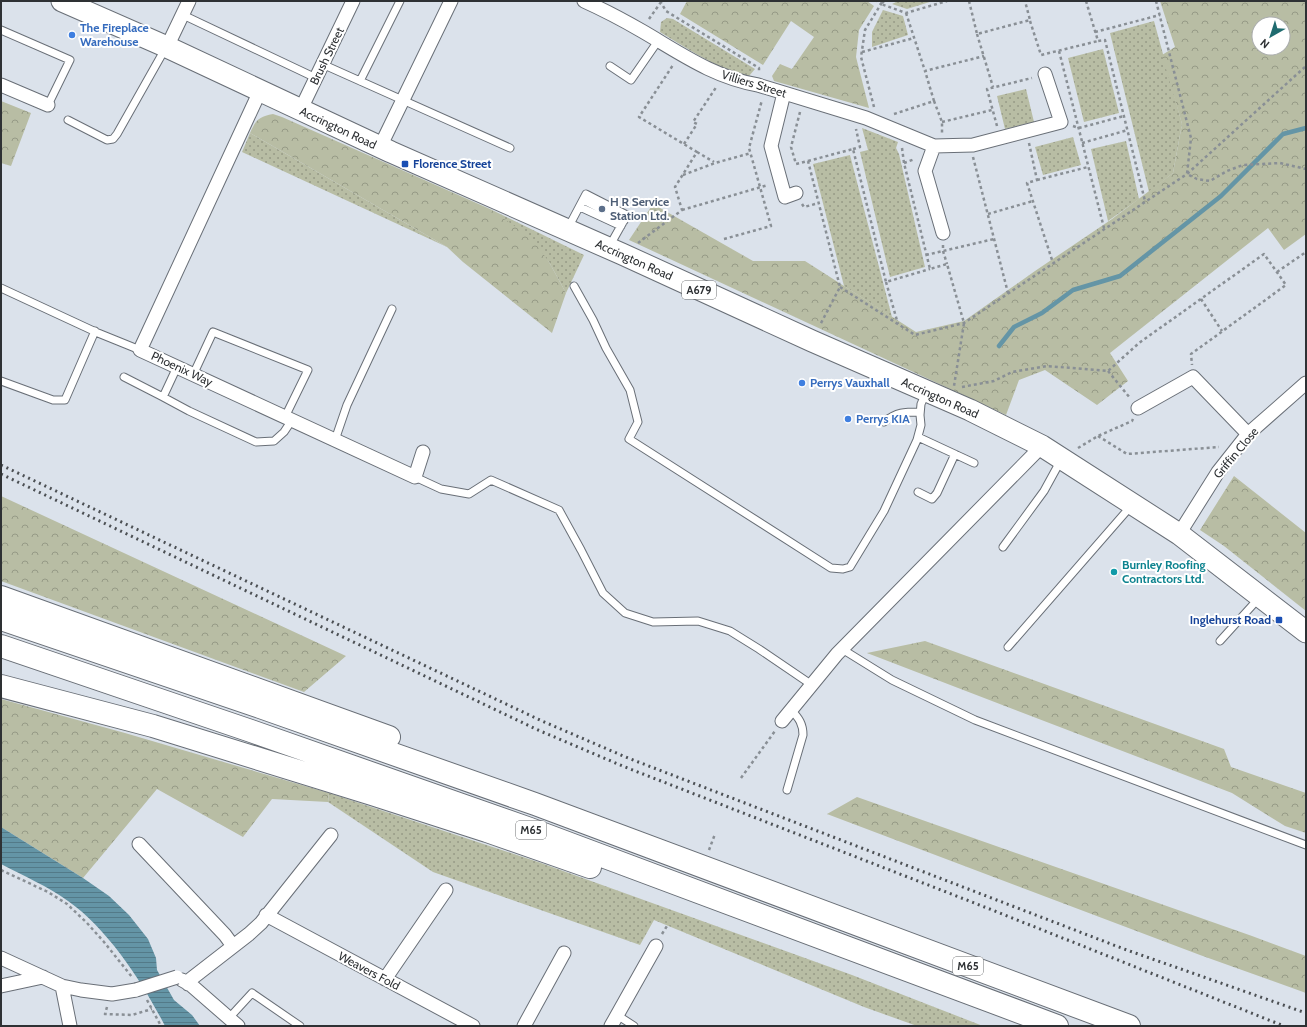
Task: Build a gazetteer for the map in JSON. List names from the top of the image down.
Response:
{
  "streets": {
    "highway": ["M65"],
    "main road": ["Accrington Road", "A679"],
    "street": [
      "Brush Street",
      "Villiers Street",
      "Phoenix Way",
      "Griffin Close",
      "Weavers Fold"
    ]
  },
  "crossings": [
    ["Brush Street", "Accrington Road"],
    ["Accrington Road", "Phoenix Way"],
    ["Accrington Road", "Griffin Close"]
  ],
  "places": {
    "other": [
      "The Fireplace Warehouse",
      "H R Service Station Ltd.",
      "Perrys Vauxhall",
      "Perrys KIA",
      "Burnley Roofing Contractors Ltd."
    ],
    "transit": ["Florence Street", "Inglehurst Road"]
  },
  "north": "bottom left"
}
